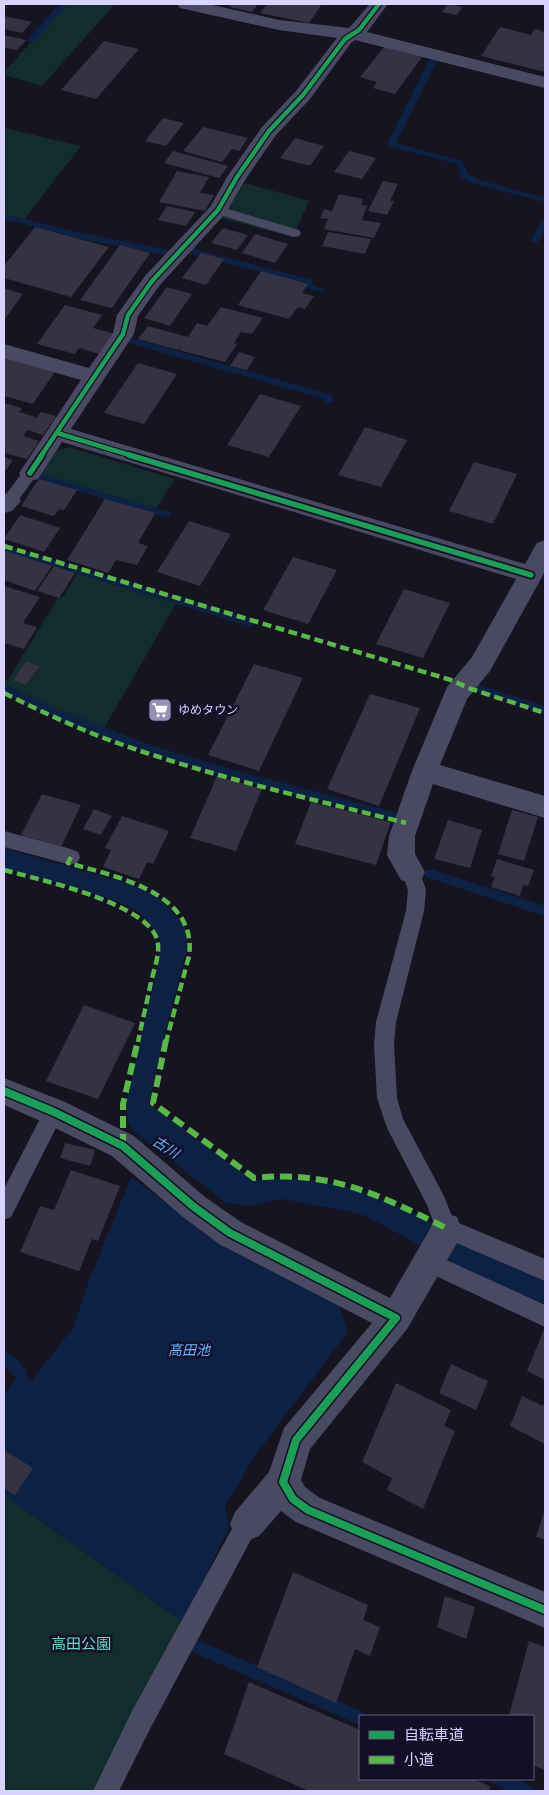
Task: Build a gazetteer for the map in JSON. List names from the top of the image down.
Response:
{
  "water": ["古川", "高田池"],
  "parks": ["高田公園"],
  "places": {
    "supermarket": ["ゆめタウン"]
  },
  "legend": ["自転車道", "小道"]
}
